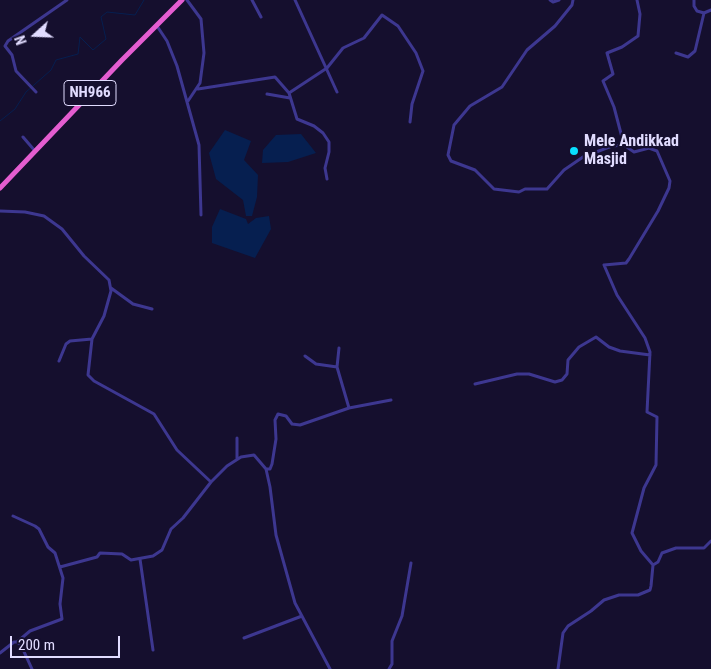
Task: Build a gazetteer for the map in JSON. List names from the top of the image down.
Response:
{
  "streets": {
    "highway": ["NH966"]
  },
  "places": ["Mele Andikkad Masjid"],
  "scale_bar": "200 m",
  "north": "left"
}
